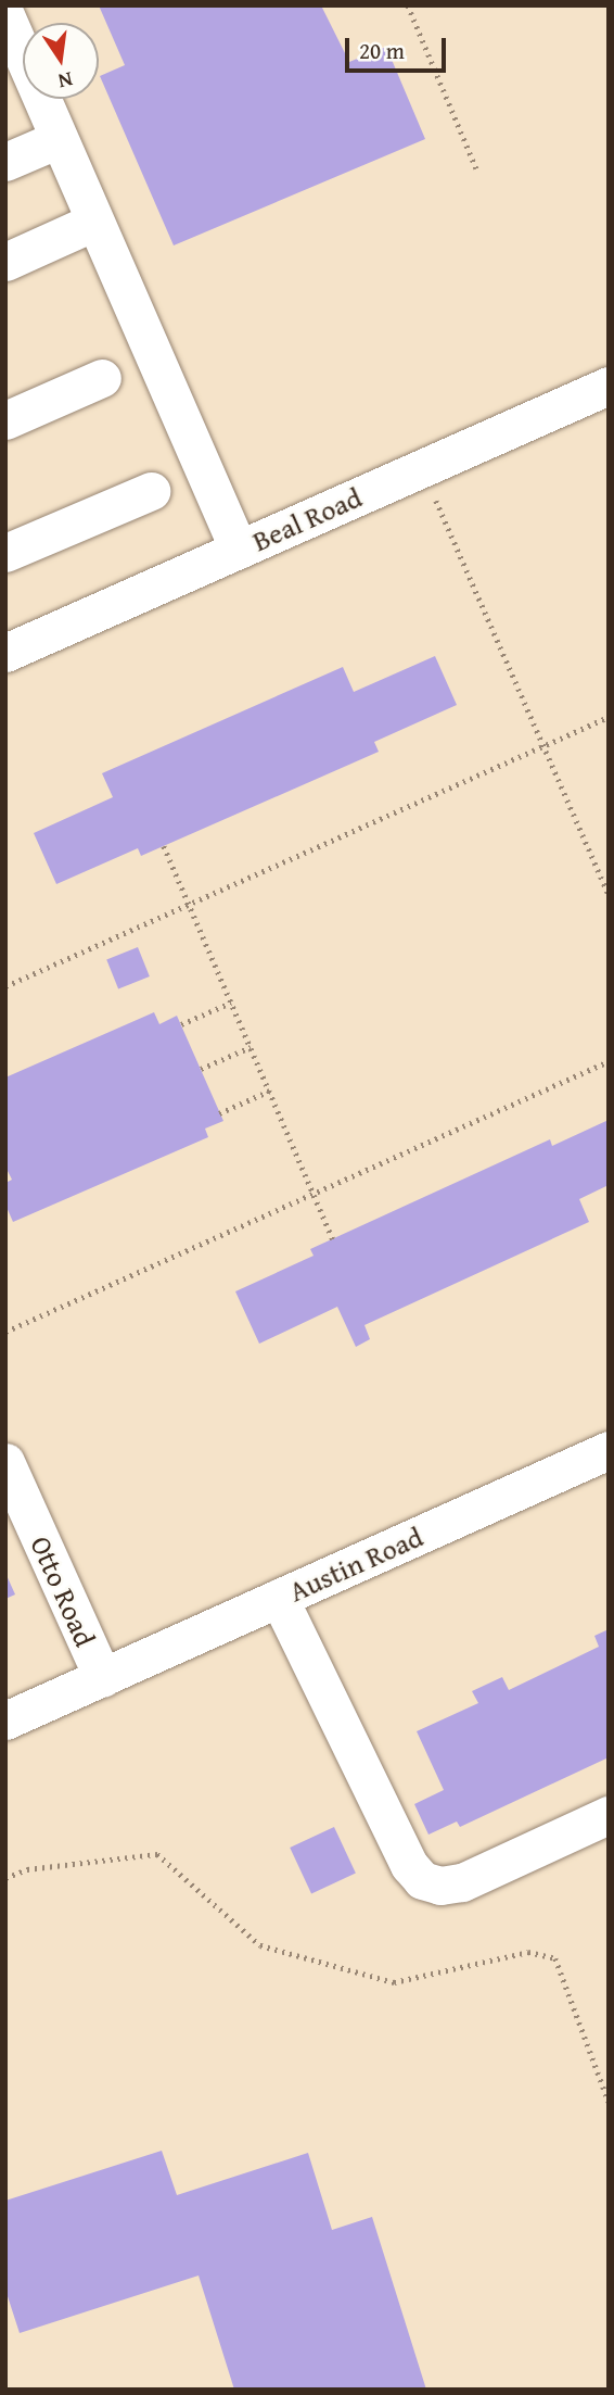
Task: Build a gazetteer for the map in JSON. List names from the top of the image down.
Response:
{
  "streets": {
    "street": ["Beal Road", "Austin Road", "Otto Road"]
  },
  "crossings": [
    ["Austin Road", "Otto Road"]
  ],
  "scale_bar": "20 m",
  "north": "bottom"
}
